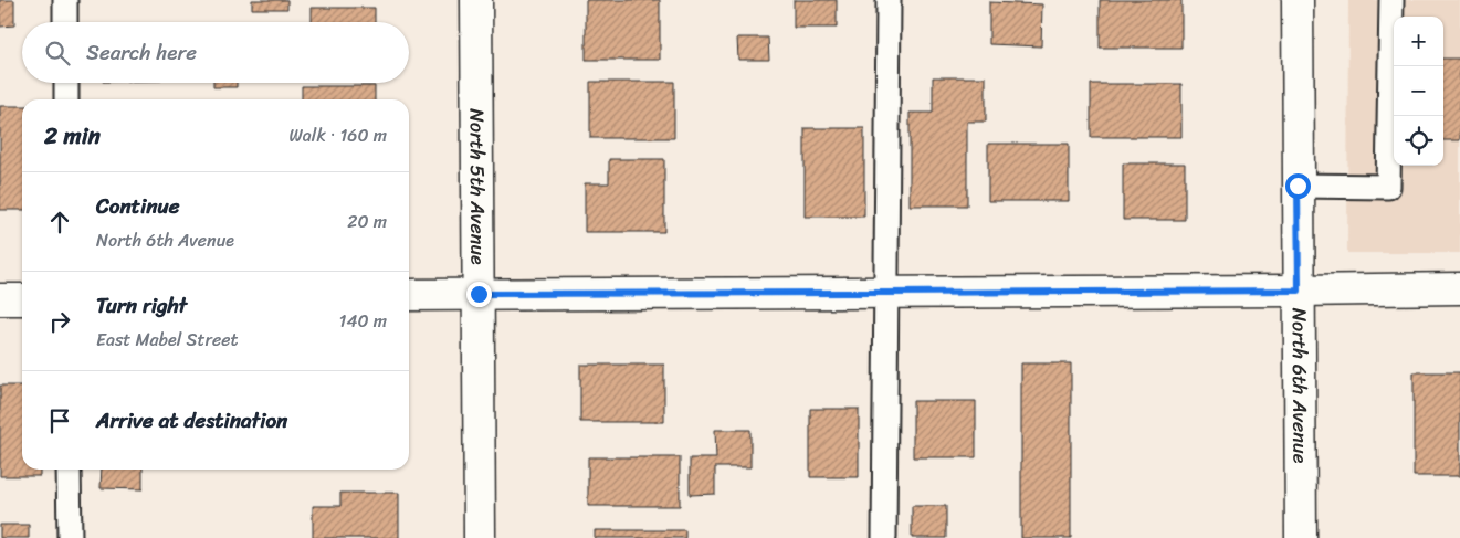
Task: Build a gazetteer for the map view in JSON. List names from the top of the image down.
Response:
{
  "streets": {
    "street": ["North 5th Avenue", "North 6th Avenue"]
  },
  "page": {
    "map_buttons": ["+", "−"],
    "search": "Search here",
    "heading": ["2 min", "Walk · 160 m"],
    "list": [
      ["Continue", "North 6th Avenue", "20 m"],
      ["Turn right", "East Mabel Street", "140 m"],
      "Arrive at destination"
    ]
  }
}
